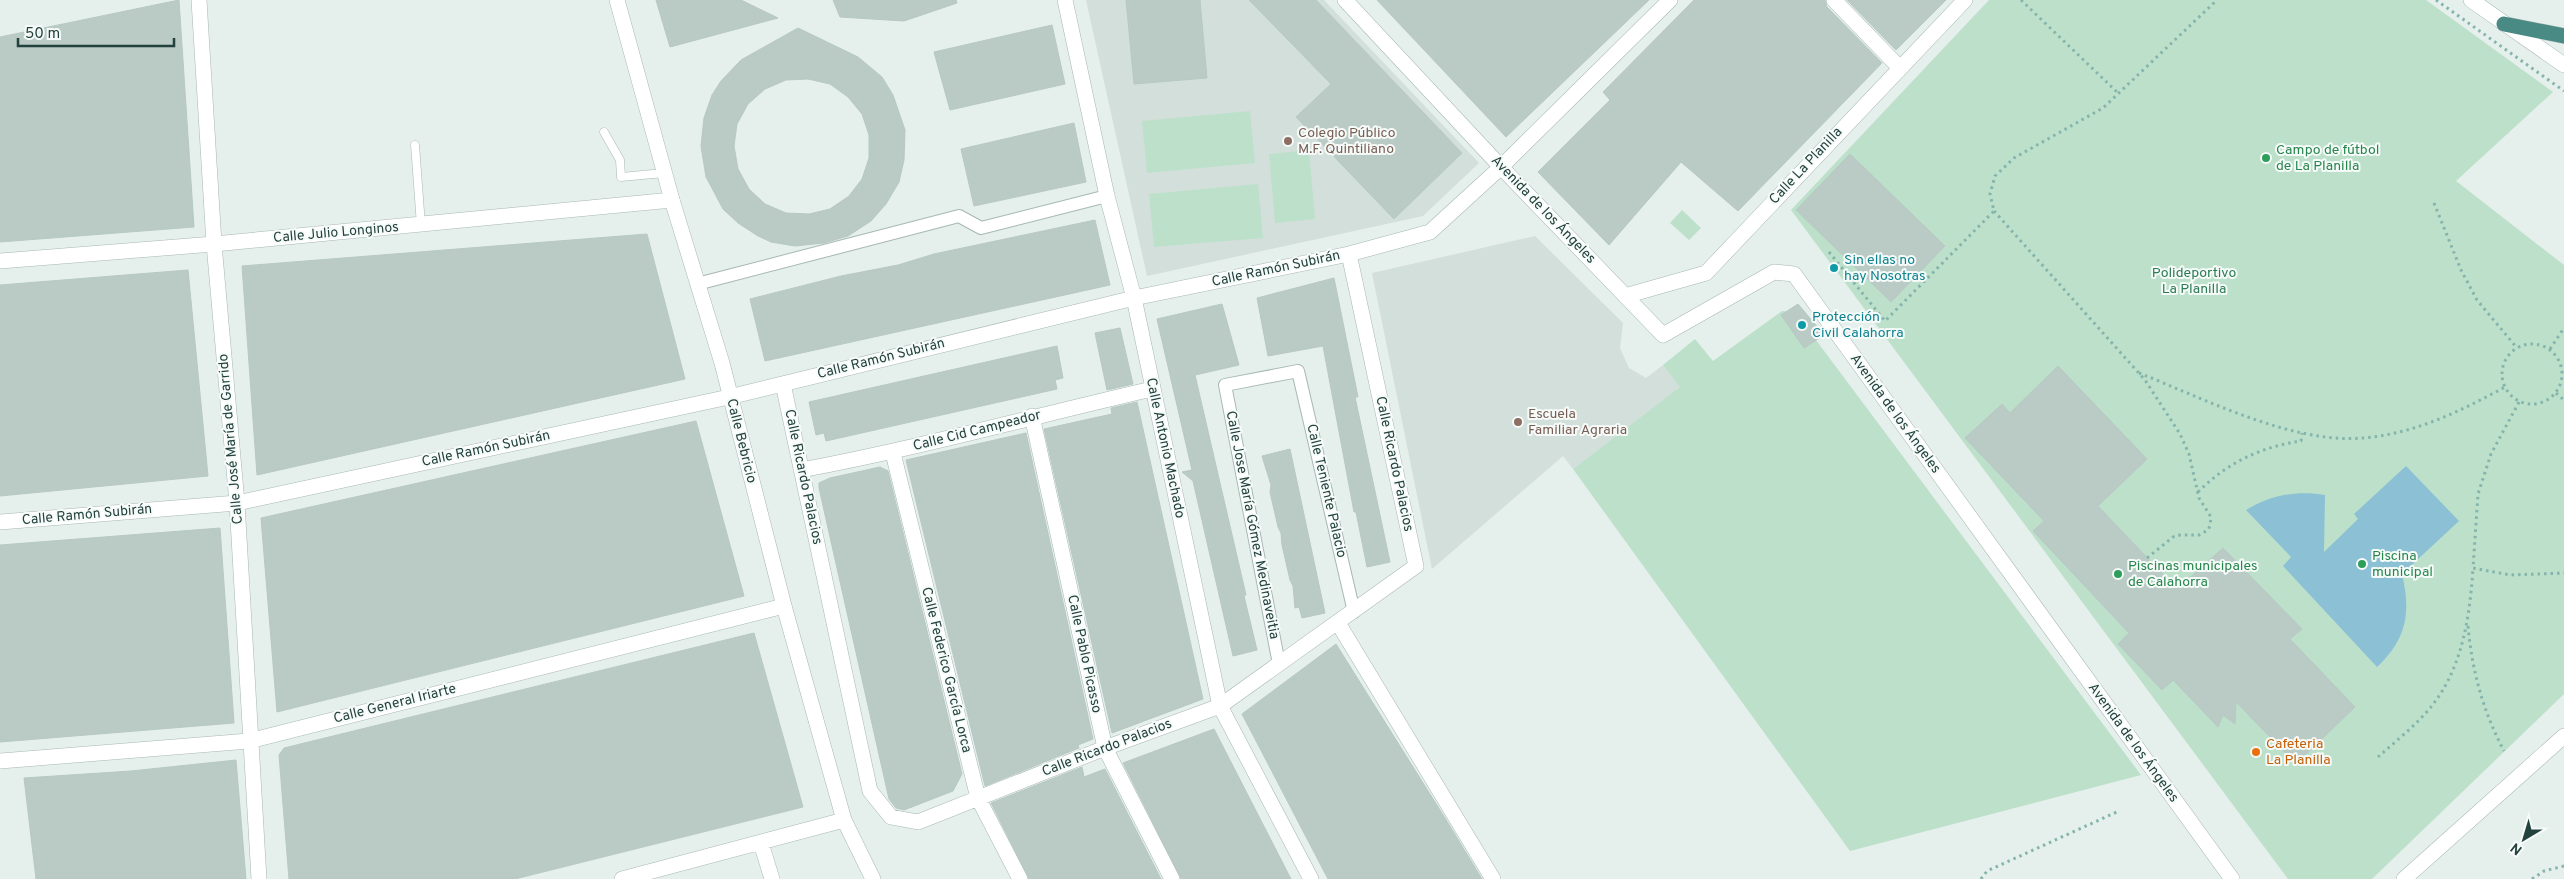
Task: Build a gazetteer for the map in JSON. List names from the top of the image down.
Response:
{
  "streets": {
    "street": [
      "Calle La Planilla",
      "Avenida de los Ángeles",
      "Calle Julio Longinos",
      "Calle Ramón Subirán",
      "Calle Cid Campeador",
      "Calle José María de Garrido",
      "Calle Bebricio",
      "Calle Antonio Machado",
      "Calle Ricardo Palacios",
      "Calle Teniente Palacio",
      "Calle Jose María Gómez Medinaveitia",
      "Calle Pablo Picasso",
      "Calle Federico García Lorca",
      "Calle General Iriarte"
    ]
  },
  "crossings": [
    ["Calle La Planilla", "Avenida de los Ángeles"],
    ["Avenida de los Ángeles", "Calle Ramón Subirán"],
    ["Calle Julio Longinos", "Calle José María de Garrido"],
    ["Calle Julio Longinos", "Calle Bebricio"],
    ["Calle Ramón Subirán", "Calle José María de Garrido"],
    ["Calle Ramón Subirán", "Calle Bebricio"],
    ["Calle Ramón Subirán", "Calle Antonio Machado"],
    ["Calle Ramón Subirán", "Calle Ricardo Palacios"],
    ["Calle Cid Campeador", "Calle Antonio Machado"],
    ["Calle Cid Campeador", "Calle Ricardo Palacios"],
    ["Calle Cid Campeador", "Calle Pablo Picasso"],
    ["Calle Cid Campeador", "Calle Federico García Lorca"],
    ["Calle José María de Garrido", "Calle General Iriarte"],
    ["Calle Bebricio", "Calle General Iriarte"],
    ["Calle Antonio Machado", "Calle Ricardo Palacios"],
    ["Calle Ricardo Palacios", "Calle Teniente Palacio"],
    ["Calle Ricardo Palacios", "Calle Jose María Gómez Medinaveitia"],
    ["Calle Ricardo Palacios", "Calle Pablo Picasso"],
    ["Calle Ricardo Palacios", "Calle Federico García Lorca"],
    ["Calle Teniente Palacio", "Calle Jose María Gómez Medinaveitia"]
  ],
  "parks": ["Polideportivo La Planilla"],
  "places": [
    "Colegio Público M.F. Quintiliano",
    "Campo de fútbol de La Planilla",
    "Sin ellas no hay Nosotras",
    "Protección Civil Calahorra",
    "Escuela Familiar Agraria",
    "Piscina municipal",
    "Piscinas municipales de Calahorra",
    "Cafeteria La Planilla"
  ],
  "scale_bar": "50 m",
  "north": "bottom left"
}
